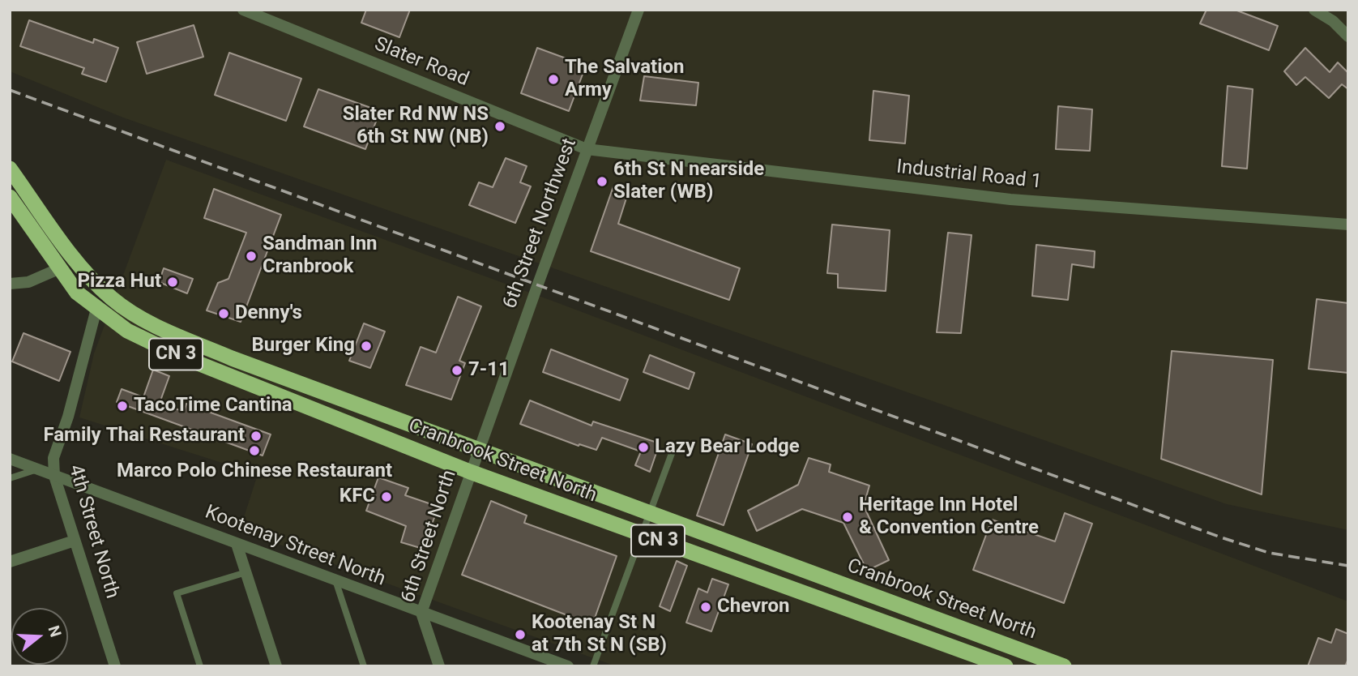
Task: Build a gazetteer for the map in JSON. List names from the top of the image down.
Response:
{
  "streets": {
    "highway": ["CN 3", "Cranbrook Street North"],
    "street": [
      "Slater Road",
      "Industrial Road 1",
      "6th Street Northwest",
      "4th Street North",
      "6th Street North",
      "Kootenay Street North"
    ]
  },
  "crossings": [
    ["Slater Road", "Industrial Road 1"],
    ["Slater Road", "6th Street Northwest"],
    ["Industrial Road 1", "6th Street Northwest"],
    ["6th Street Northwest", "Cranbrook Street North"],
    ["6th Street Northwest", "6th Street North"],
    ["CN 3", "Cranbrook Street North"],
    ["Cranbrook Street North", "4th Street North"],
    ["Cranbrook Street North", "6th Street North"],
    ["4th Street North", "Kootenay Street North"],
    ["6th Street North", "Kootenay Street North"]
  ],
  "places": [
    "The Salvation Army",
    "Slater Rd NW NS 6th St NW (NB)",
    "6th St N nearside Slater (WB)",
    "Sandman Inn Cranbrook",
    "Pizza Hut",
    "Denny's",
    "Burger King",
    "7-11",
    "TacoTime Cantina",
    "Family Thai Restaurant",
    "Lazy Bear Lodge",
    "Marco Polo Chinese Restaurant",
    "KFC",
    "Heritage Inn Hotel & Convention Centre",
    "Chevron",
    "Kootenay St N at 7th St N (SB)"
  ],
  "north": "right"
}
